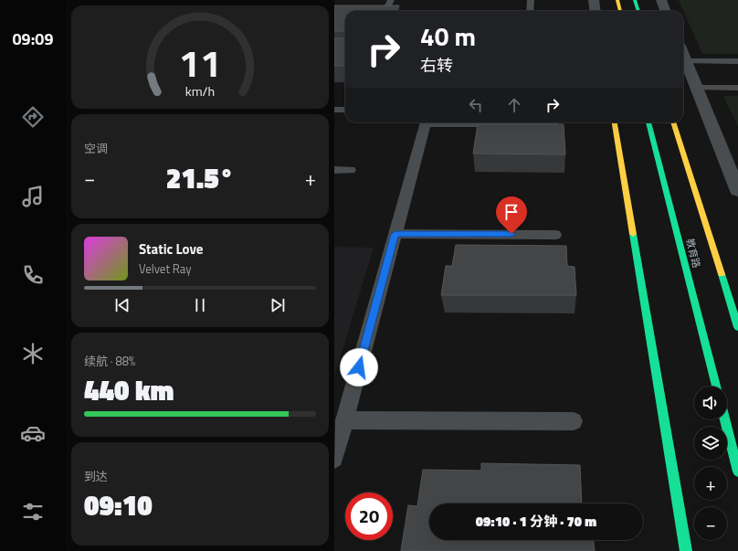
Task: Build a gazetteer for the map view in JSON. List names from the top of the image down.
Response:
{
  "streets": {
    "main road": ["教育路"]
  },
  "page": {
    "tabs": "09:09",
    "turn": ["40 m", "右转"],
    "tile": [
      "空调",
      ["续航 · 88%", "440 km"],
      ["到达", "09:10"]
    ],
    "heat": ["−", "21.5°", "+"],
    "song": ["Static Love", "Velvet Ray"],
    "map_buttons": ["+", "−"],
    "limit": "20",
    "trip": "09:10 · 1 分钟 · 70 m",
    "gauge": ["11", "km/h"]
  }
}
